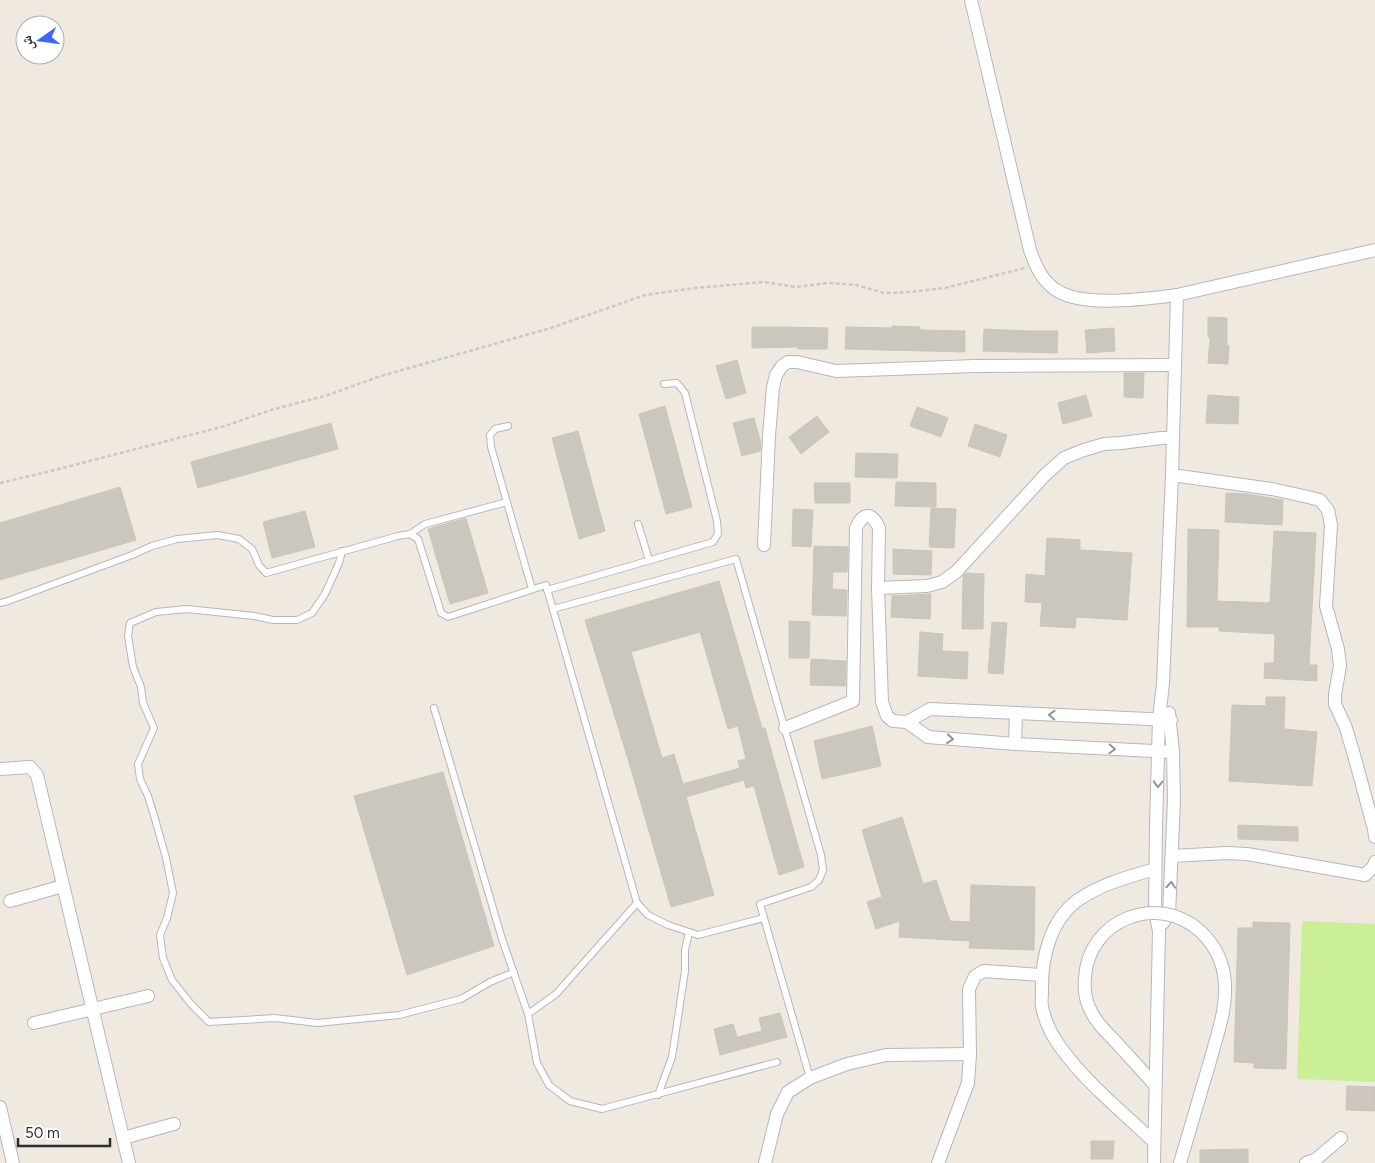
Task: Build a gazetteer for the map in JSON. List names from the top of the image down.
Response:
{
  "scale_bar": "50 m",
  "north": "left"
}
